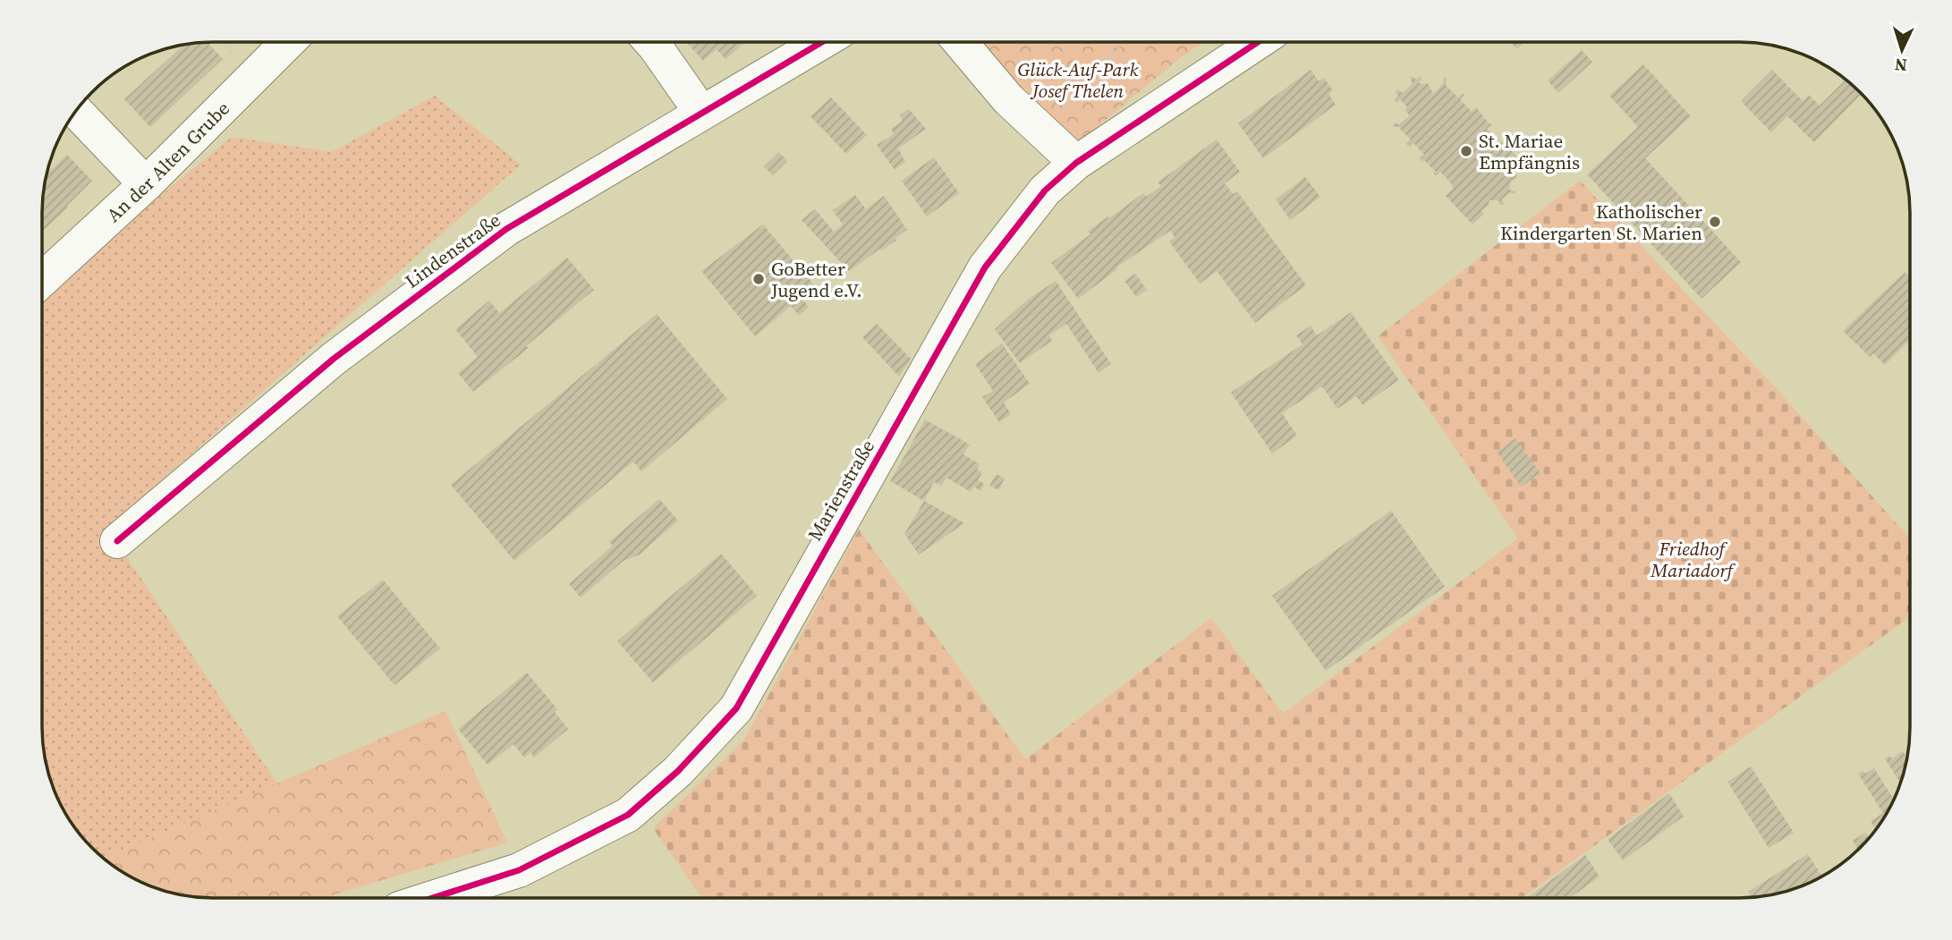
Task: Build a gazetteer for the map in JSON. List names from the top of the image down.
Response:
{
  "streets": {
    "street": ["An der Alten Grube", "Lindenstraße", "Marienstraße"]
  },
  "parks": ["Glück-Auf-Park Josef Thelen", "Friedhof Mariadorf"],
  "places": ["St. Mariae Empfängnis", "Katholischer Kindergarten St. Marien", "GoBetter Jugend e.V."],
  "north": "bottom"
}
